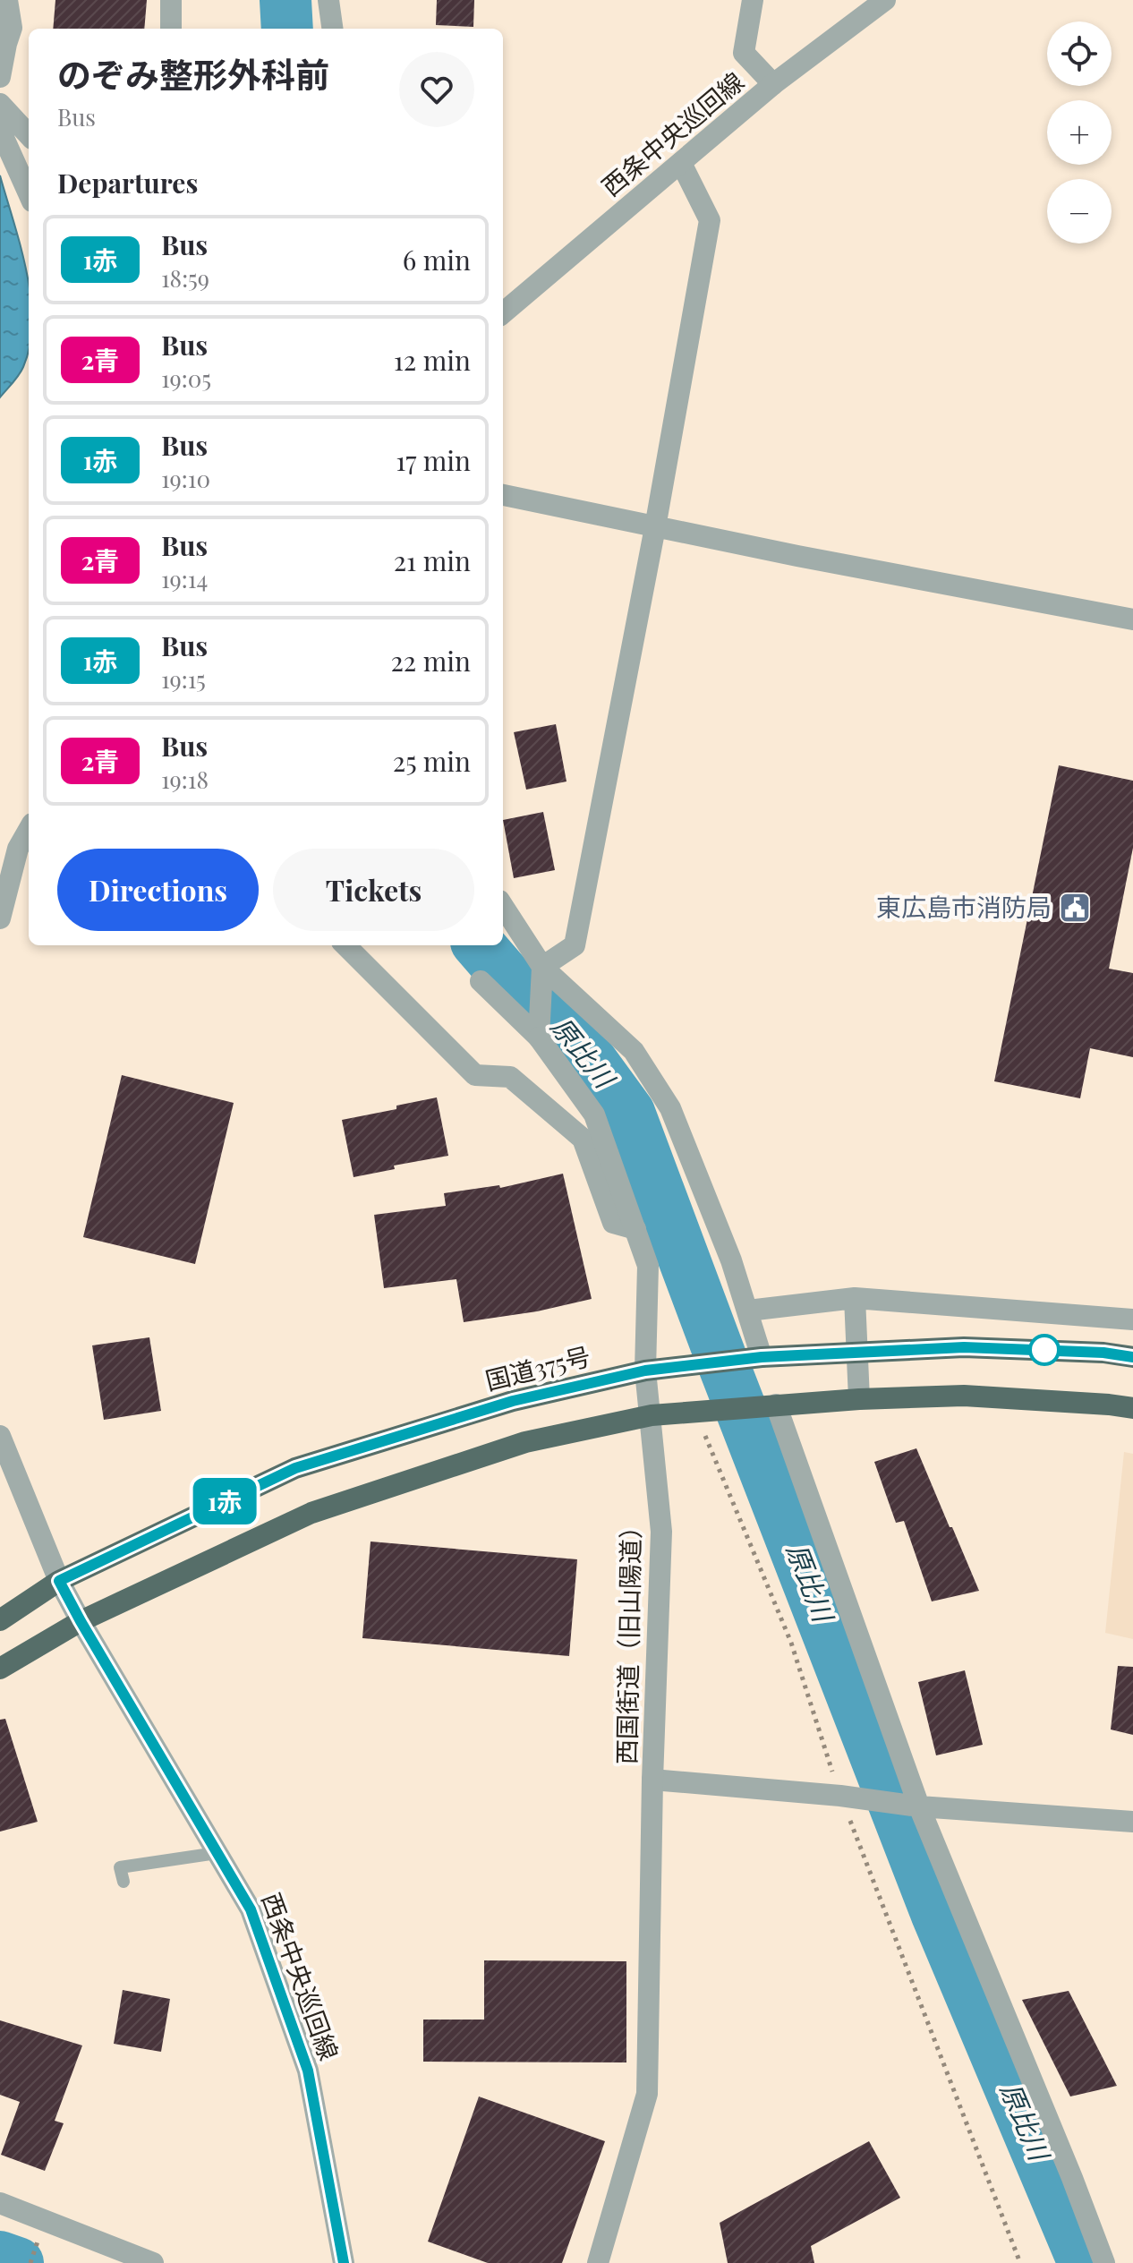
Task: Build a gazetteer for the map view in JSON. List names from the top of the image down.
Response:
{
  "streets": {
    "highway": ["国道375号"],
    "street": ["西条中央巡回線", "西国街道（旧山陽道）"]
  },
  "crossings": [
    ["西条中央巡回線", "国道375号"],
    ["国道375号", "西国街道（旧山陽道）"]
  ],
  "water": ["原比川"],
  "places": {
    "public building": ["東広島市消防局"]
  },
  "lines": ["bus line 1赤"],
  "page": {
    "on_map": "1赤",
    "map_buttons": ["+", "−"],
    "heading": [
      ["のぞみ整形外科前", "Bus"],
      "Departures"
    ],
    "list": [
      {
        "mark": "1赤",
        "name": "Bus",
        "note": "18:59",
        "value": "6 min"
      },
      {
        "mark": "2青",
        "name": "Bus",
        "note": "19:05",
        "value": "12 min"
      },
      {
        "mark": "1赤",
        "name": "Bus",
        "note": "19:10",
        "value": "17 min"
      },
      {
        "mark": "2青",
        "name": "Bus",
        "note": "19:14",
        "value": "21 min"
      },
      {
        "mark": "1赤",
        "name": "Bus",
        "note": "19:15",
        "value": "22 min"
      },
      {
        "mark": "2青",
        "name": "Bus",
        "note": "19:18",
        "value": "25 min"
      }
    ],
    "buttons": ["Directions", "Tickets"]
  }
}
